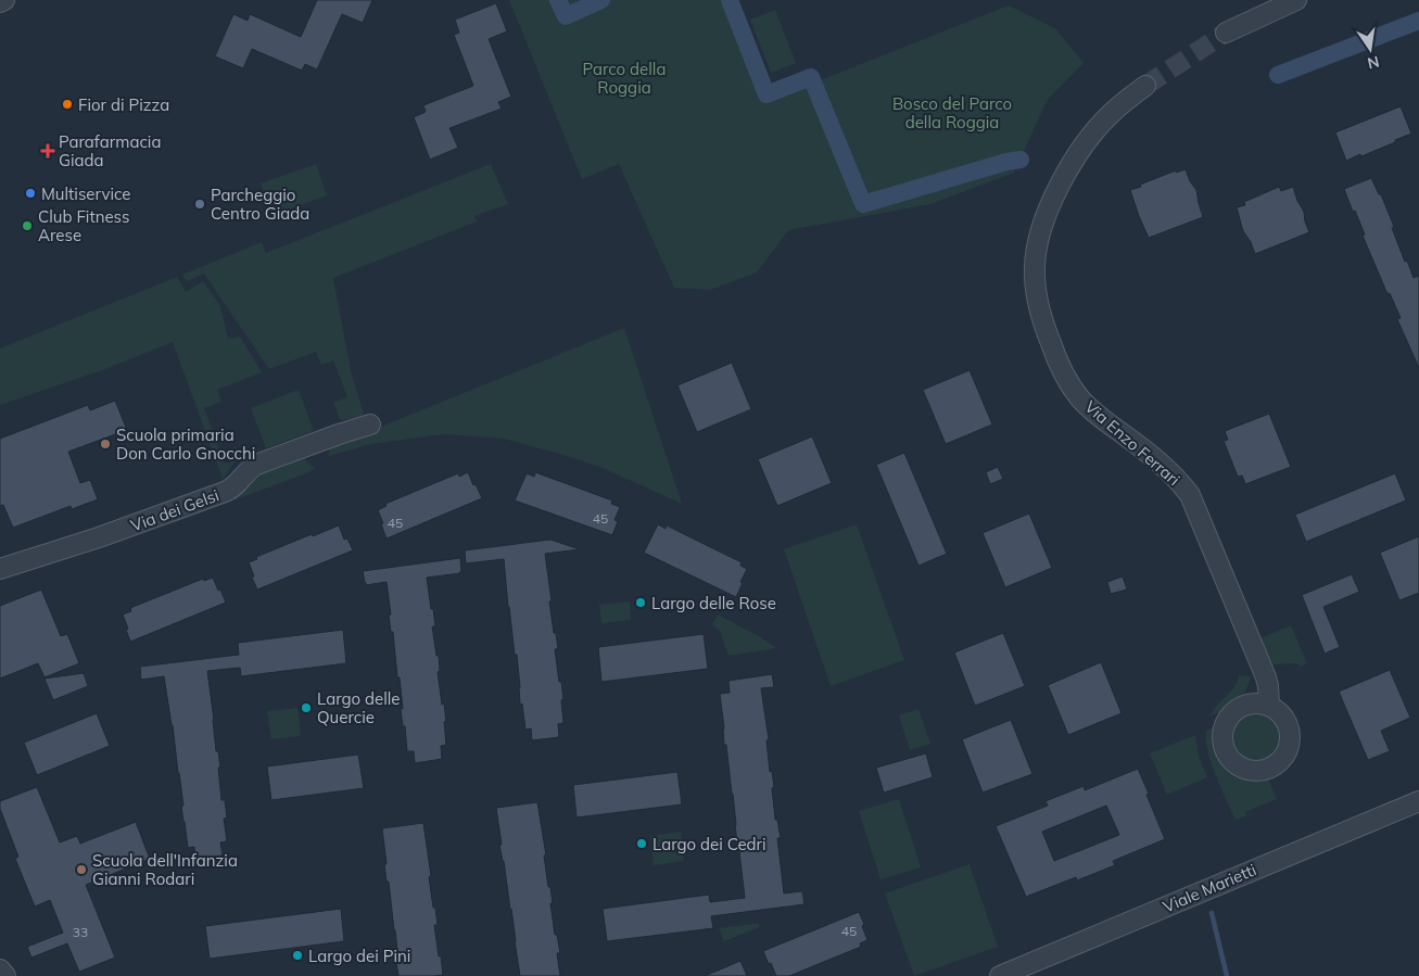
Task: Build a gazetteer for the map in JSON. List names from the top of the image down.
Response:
{
  "streets": {
    "street": ["Via Enzo Ferrari", "Via dei Gelsi", "Viale Marietti"]
  },
  "parks": ["Parco della Roggia", "Bosco del Parco della Roggia"],
  "places": {
    "other": [
      "Fior di Pizza",
      "Multiservice",
      "Parcheggio Centro Giada",
      "Club Fitness Arese",
      "Scuola primaria Don Carlo Gnocchi",
      "Largo delle Rose",
      "Largo delle Quercie",
      "Largo dei Cedri",
      "Scuola dell'Infanzia Gianni Rodari",
      "Largo dei Pini"
    ],
    "health": ["Parafarmacia Giada"]
  },
  "house_numbers": [
    "45",
    "45",
    "45",
    "33"
  ],
  "north": "bottom"
}
